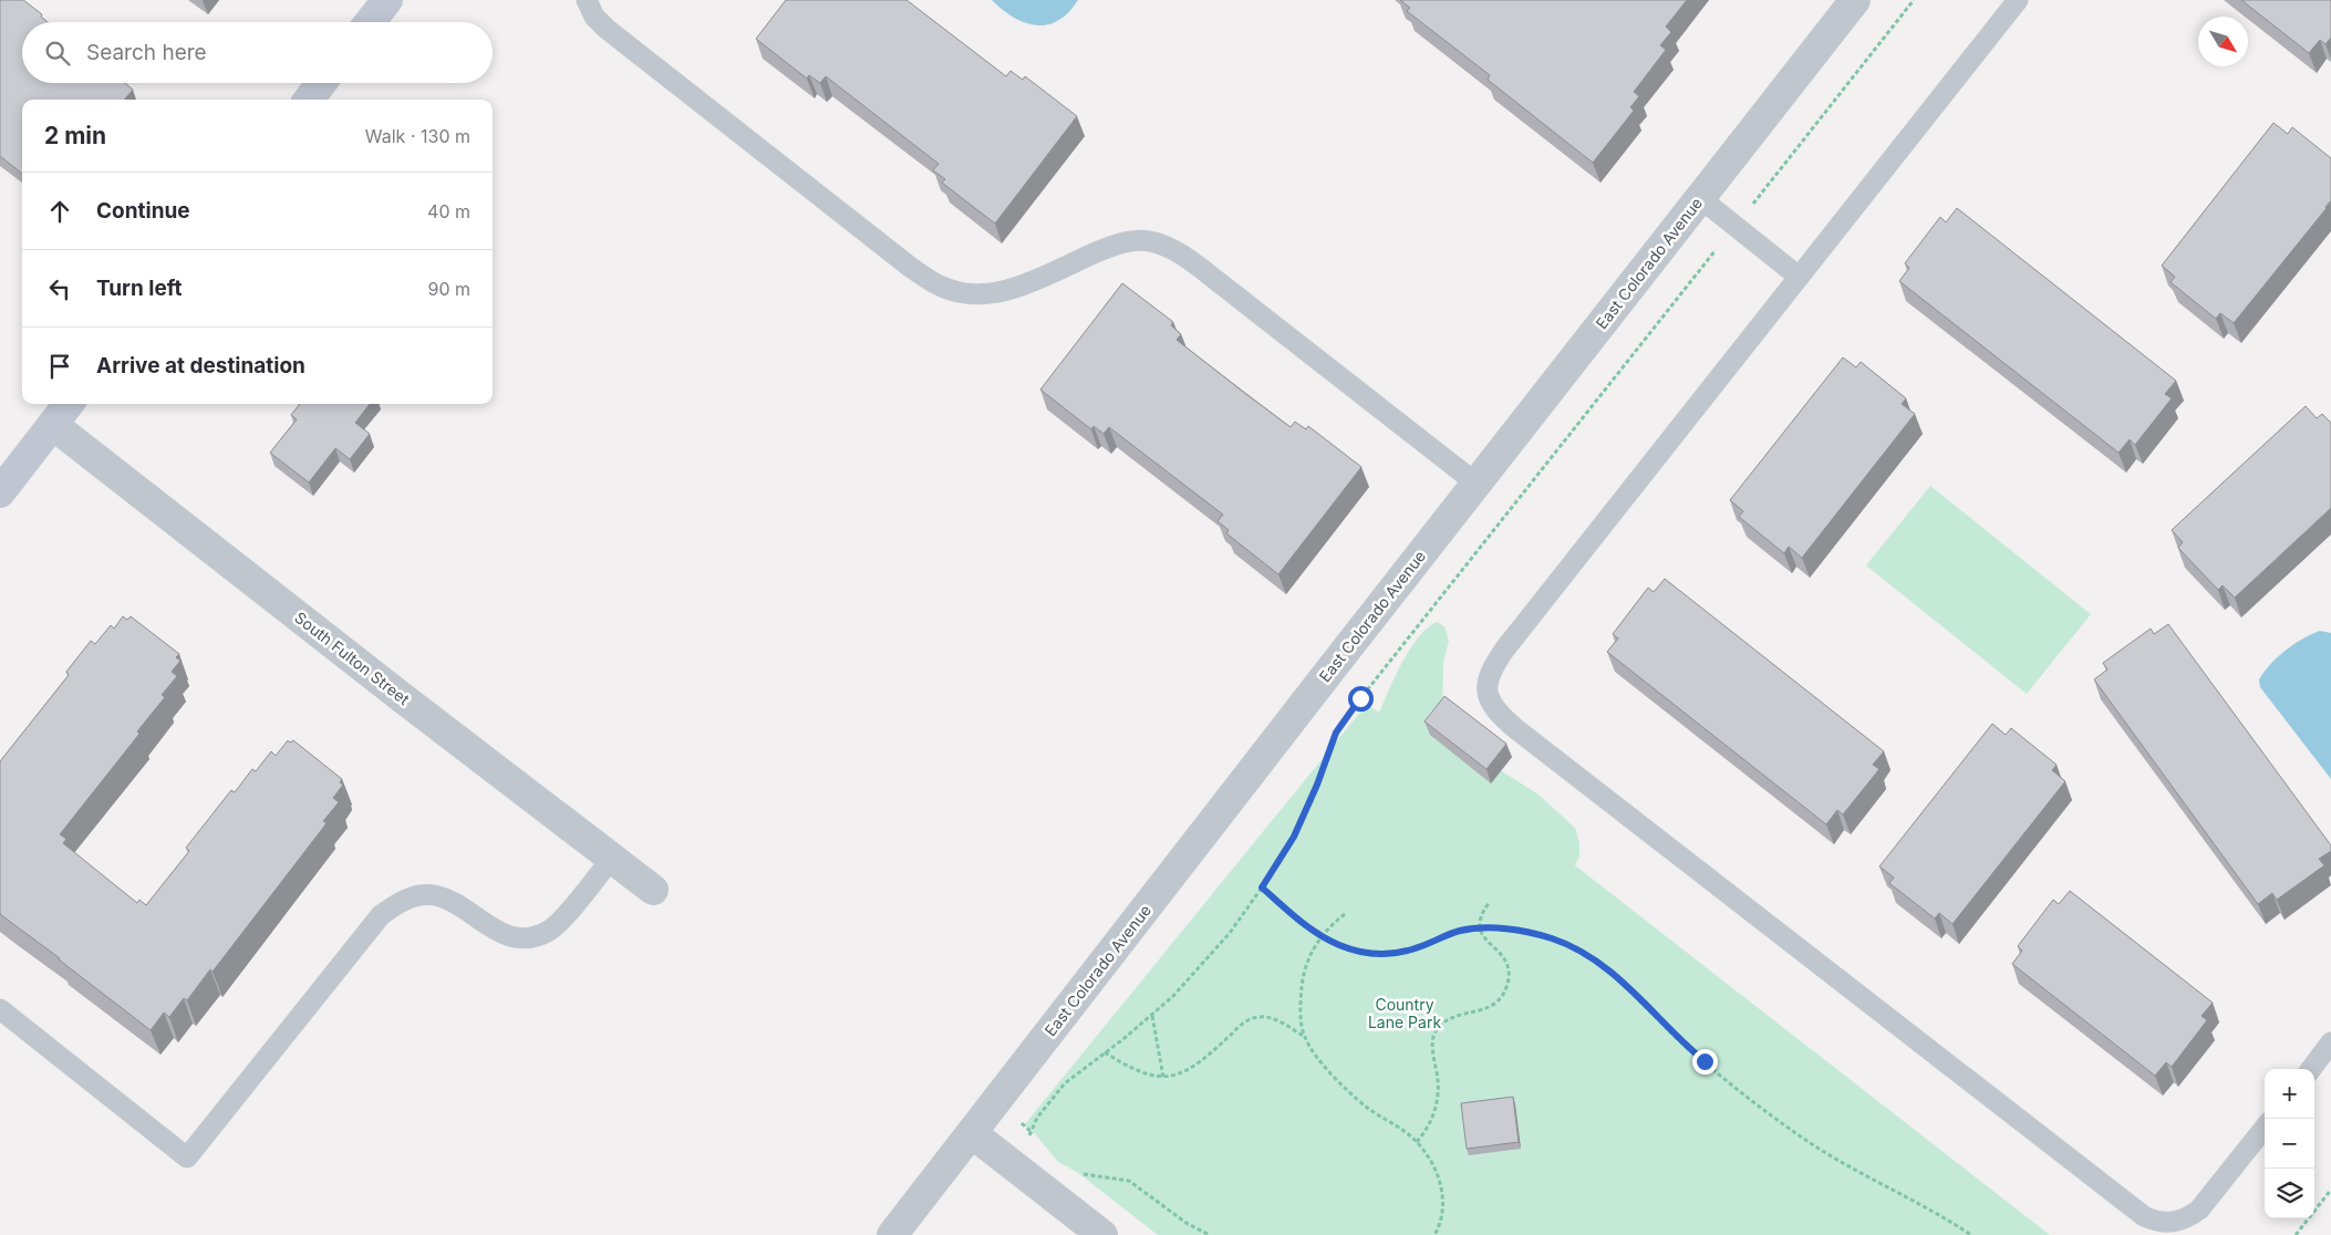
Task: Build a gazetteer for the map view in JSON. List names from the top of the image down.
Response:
{
  "streets": {
    "street": ["East Colorado Avenue", "South Fulton Street"]
  },
  "parks": ["Country Lane Park"],
  "north": "bottom right",
  "page": {
    "search": "Search here",
    "heading": ["2 min", "Walk · 130 m"],
    "list": [
      ["Continue", "40 m"],
      ["Turn left", "90 m"],
      "Arrive at destination"
    ],
    "map_buttons": ["+", "−"]
  }
}
